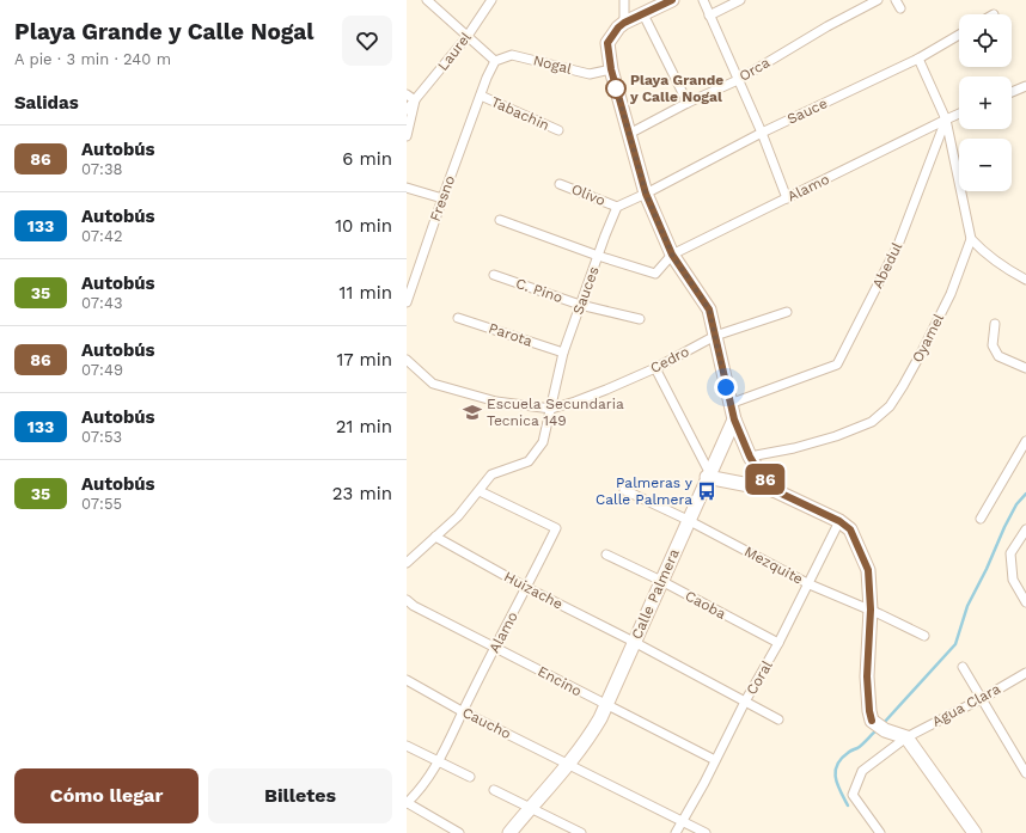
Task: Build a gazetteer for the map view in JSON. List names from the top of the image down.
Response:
{
  "streets": {
    "street": [
      "Laurel",
      "Nogal",
      "Orca",
      "Sauce",
      "Tabachin",
      "Alamo",
      "Olivo",
      "Fresno",
      "Abedul",
      "C. Pino",
      "Sauces",
      "Parota",
      "Oyamel",
      "Cedro",
      "Mezquite",
      "Huizache",
      "Calle Palmera",
      "Caoba",
      "Coral",
      "Encino",
      "Agua Clara",
      "Caucho"
    ]
  },
  "crossings": [
    ["Tabachin", "Fresno"],
    ["Alamo", "Abedul"],
    ["Alamo", "Sauces"],
    ["Alamo", "Huizache"],
    ["Alamo", "Encino"],
    ["Alamo", "Caucho"],
    ["Olivo", "Sauces"],
    ["C. Pino", "Sauces"],
    ["Sauces", "Parota"],
    ["Sauces", "Cedro"],
    ["Mezquite", "Calle Palmera"],
    ["Mezquite", "Coral"],
    ["Huizache", "Calle Palmera"],
    ["Huizache", "Coral"],
    ["Calle Palmera", "Caoba"],
    ["Calle Palmera", "Encino"],
    ["Calle Palmera", "Caucho"],
    ["Caoba", "Coral"],
    ["Coral", "Encino"],
    ["Coral", "Caucho"]
  ],
  "places": {
    "other": ["Playa Grande y Calle Nogal"],
    "school or university": ["Escuela Secundaria Tecnica 149"],
    "bus stop": ["Palmeras y Calle Palmera"]
  },
  "lines": ["bus line 86"],
  "page": {
    "heading": [
      ["Playa Grande y Calle Nogal", "A pie · 3 min · 240 m"],
      "Salidas"
    ],
    "on_map": "86",
    "map_buttons": ["+", "−"],
    "list": [
      {
        "mark": "86",
        "name": "Autobús",
        "note": "07:38",
        "value": "6 min"
      },
      {
        "mark": "133",
        "name": "Autobús",
        "note": "07:42",
        "value": "10 min"
      },
      {
        "mark": "35",
        "name": "Autobús",
        "note": "07:43",
        "value": "11 min"
      },
      {
        "mark": "86",
        "name": "Autobús",
        "note": "07:49",
        "value": "17 min"
      },
      {
        "mark": "133",
        "name": "Autobús",
        "note": "07:53",
        "value": "21 min"
      },
      {
        "mark": "35",
        "name": "Autobús",
        "note": "07:55",
        "value": "23 min"
      }
    ],
    "buttons": ["Cómo llegar", "Billetes"]
  }
}
